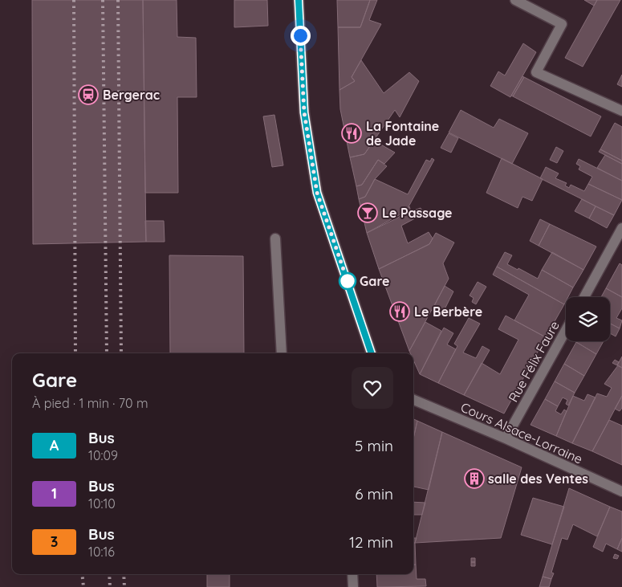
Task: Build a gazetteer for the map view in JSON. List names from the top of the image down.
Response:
{
  "streets": {
    "street": ["Rue Félix Faure", "Cours Alsace-Lorraine"]
  },
  "crossings": [
    ["Rue Félix Faure", "Cours Alsace-Lorraine"]
  ],
  "places": {
    "station": ["Bergerac"],
    "restaurant": ["La Fontaine de Jade", "Le Berbère"],
    "bar": ["Le Passage"],
    "other": ["Gare"],
    "building": ["salle des Ventes"]
  },
  "lines": ["bus line A"],
  "page": {
    "heading": ["Gare", "À pied · 1 min · 70 m"],
    "list": [
      {
        "mark": "A",
        "name": "Bus",
        "note": "10:09",
        "value": "5 min"
      },
      {
        "mark": "1",
        "name": "Bus",
        "note": "10:10",
        "value": "6 min"
      },
      {
        "mark": "3",
        "name": "Bus",
        "note": "10:16",
        "value": "12 min"
      }
    ]
  }
}
